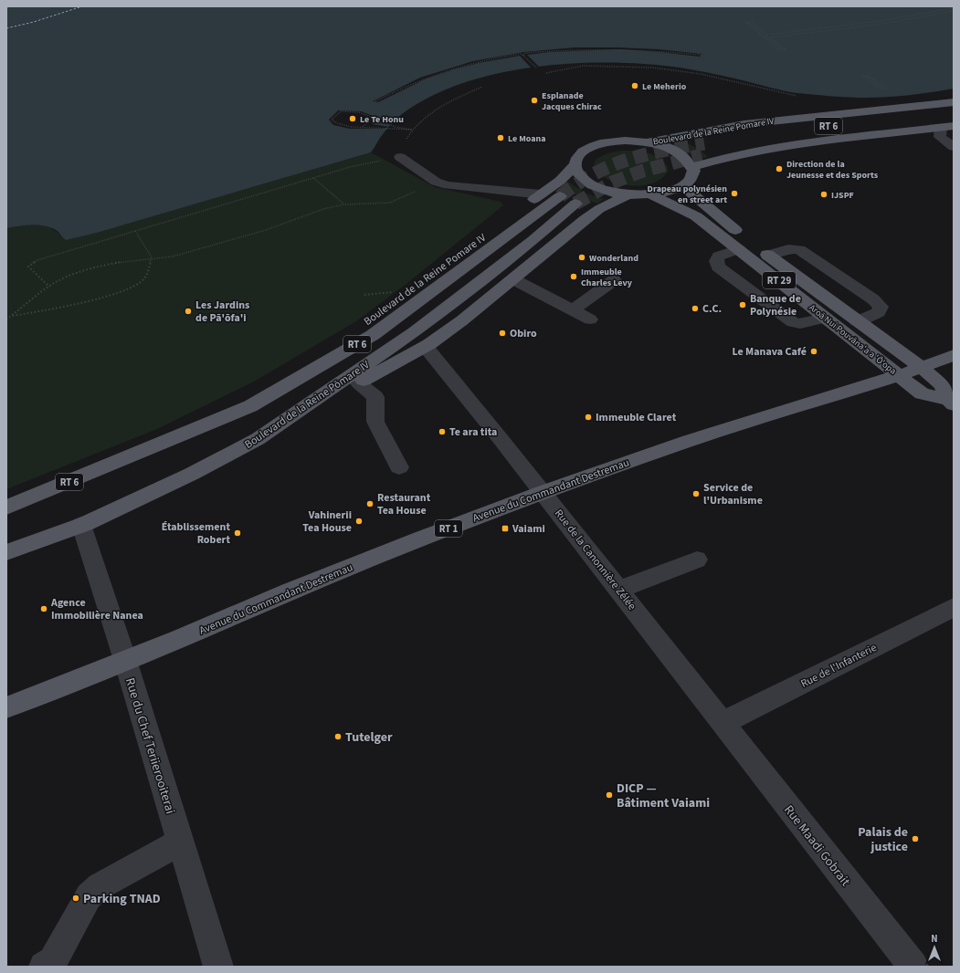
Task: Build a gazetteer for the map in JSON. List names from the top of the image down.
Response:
{
  "streets": {
    "main road": [
      "RT 6",
      "Boulevard de la Reine Pomare IV",
      "RT 29",
      "Aroā Nui Pouvāna'a a 'Ō'opa",
      "Boulevard de la Reine Pōmare IV",
      "Avenue du Commandant Destremau",
      "RT 1"
    ],
    "street": [
      "Rue de la Canonnière Zélée",
      "Rue de l'Infanterie",
      "Rue du Chef Teriierooiterai",
      "Rue Maadi Gobrait"
    ]
  },
  "crossings": [
    ["Boulevard de la Reine Pomare IV", "Boulevard de la Reine Pōmare IV"],
    ["Aroā Nui Pouvāna'a a 'Ō'opa", "Avenue du Commandant Destremau"],
    ["Aroā Nui Pouvāna'a a 'Ō'opa", "RT 1"],
    ["Boulevard de la Reine Pōmare IV", "Rue du Chef Teriierooiterai"],
    ["Avenue du Commandant Destremau", "RT 1"],
    ["Avenue du Commandant Destremau", "Rue de la Canonnière Zélée"],
    ["Avenue du Commandant Destremau", "Rue du Chef Teriierooiterai"],
    ["Rue de la Canonnière Zélée", "Rue de l'Infanterie"],
    ["Rue de la Canonnière Zélée", "Rue Maadi Gobrait"],
    ["Rue de l'Infanterie", "Rue Maadi Gobrait"]
  ],
  "places": {
    "other": [
      "Le Meherio",
      "Esplanade Jacques Chirac",
      "Le Te Honu",
      "Le Moana",
      "Direction de la Jeunesse et des Sports",
      "Drapeau polynésien en street art",
      "IJSPF",
      "Wonderland",
      "Immeuble Charles Levy",
      "Banque de Polynésie",
      "C.C.",
      "Les Jardins de Pā'ōfa'i",
      "Obiro",
      "Le Manava Café",
      "Immeuble Claret",
      "Te ara tita",
      "Service de l'Urbanisme",
      "Restaurant Tea House",
      "Vahinerii Tea House",
      "Établissement Robert",
      "Agence Immobilière Nanea",
      "Tutelger",
      "DICP — Bâtiment Vaiami",
      "Palais de justice",
      "Parking TNAD"
    ],
    "transit": ["Vaiami"]
  },
  "north": "top"
}
